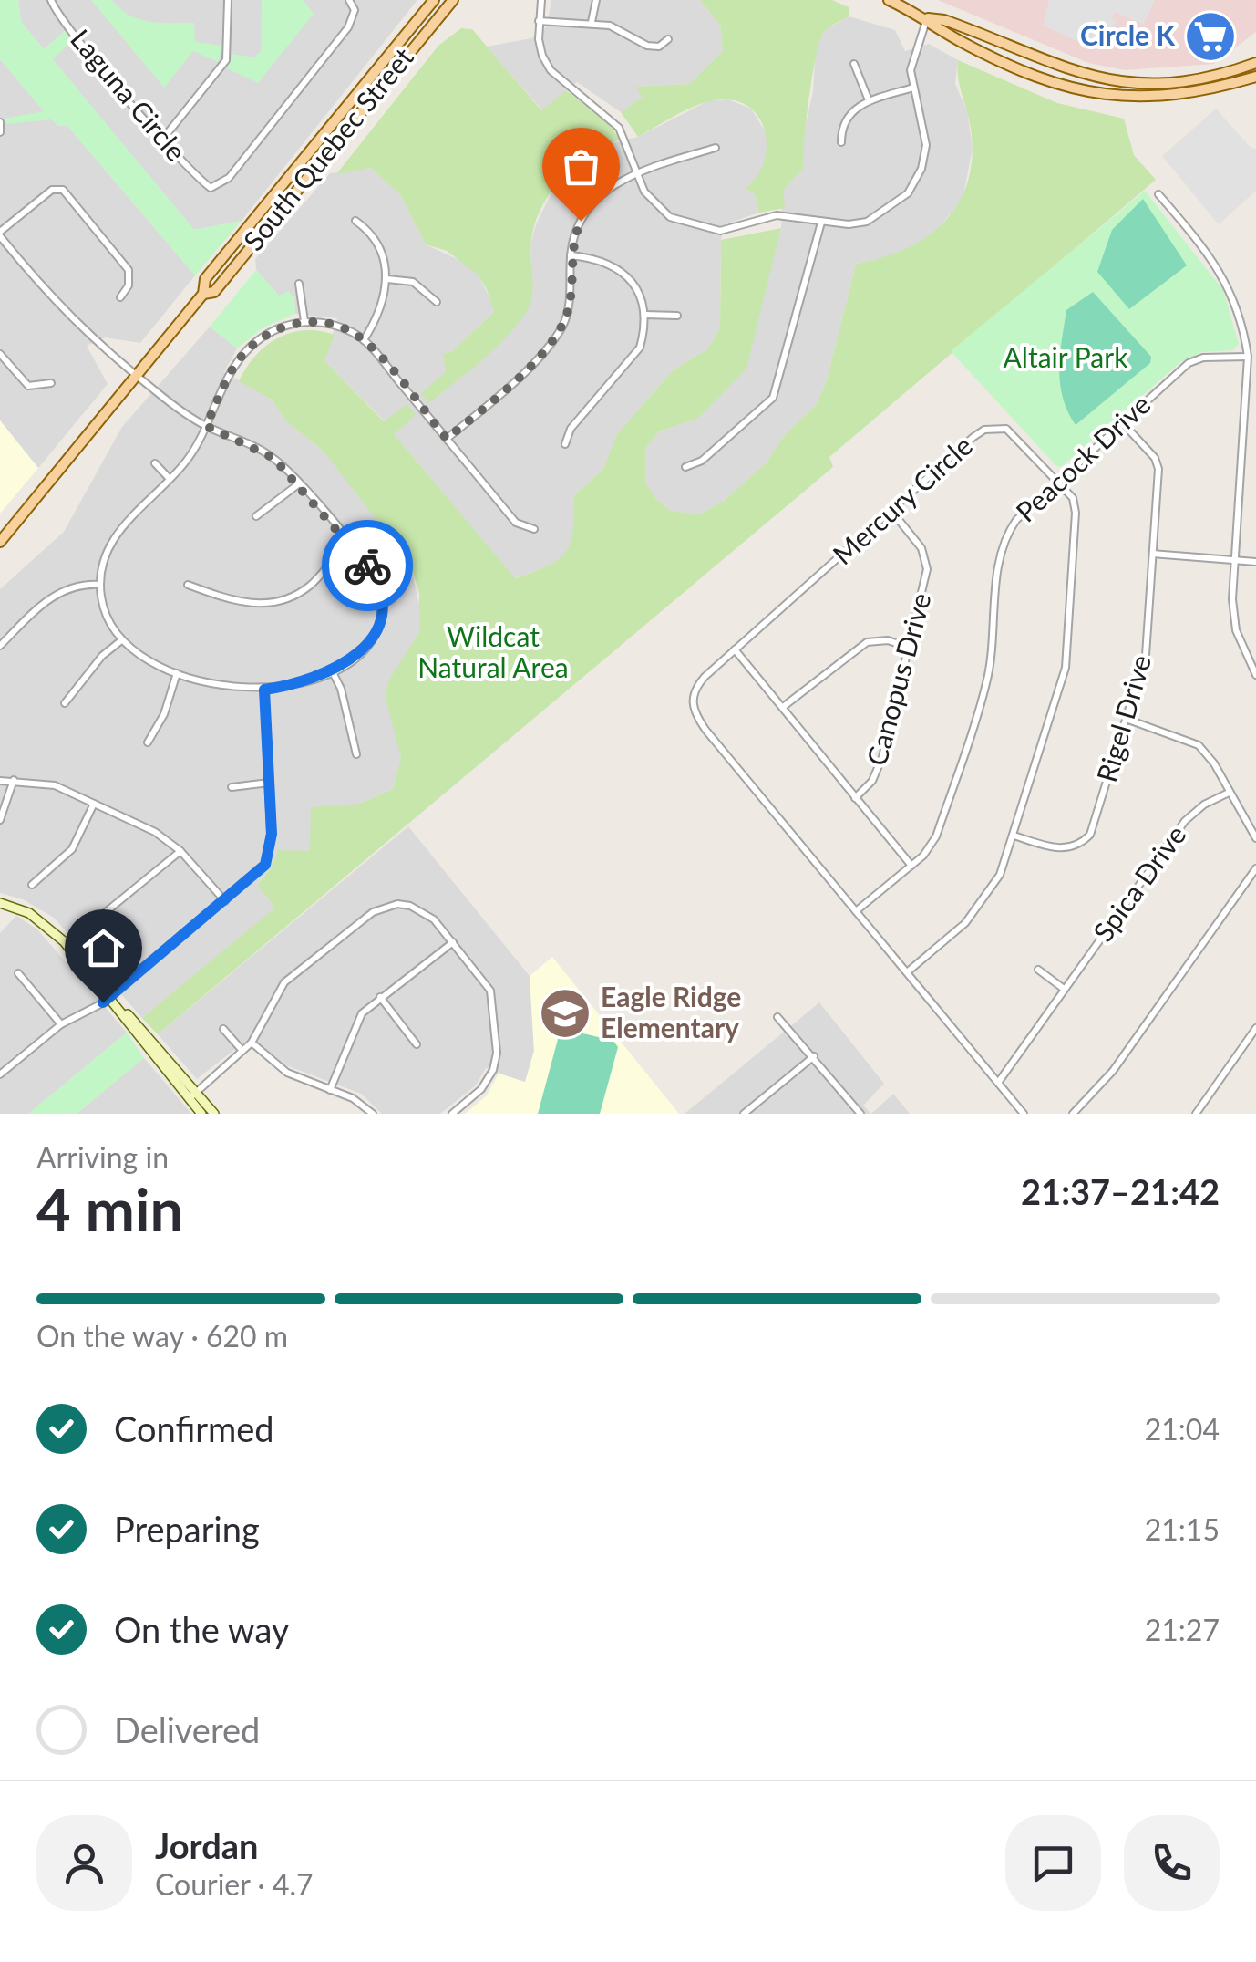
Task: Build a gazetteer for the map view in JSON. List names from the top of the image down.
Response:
{
  "streets": {
    "main road": ["South Quebec Street"],
    "street": [
      "Laguna Circle",
      "Peacock Drive",
      "Mercury Circle",
      "Canopus Drive",
      "Rigel Drive",
      "Spica Drive"
    ]
  },
  "crossings": [
    ["Peacock Drive", "Mercury Circle"],
    ["Peacock Drive", "Rigel Drive"],
    ["Mercury Circle", "Canopus Drive"],
    ["Mercury Circle", "Rigel Drive"]
  ],
  "parks": ["Altair Park", "Wildcat Natural Area"],
  "places": {
    "supermarket": ["Circle K"],
    "school or university": ["Eagle Ridge Elementary"]
  },
  "page": {
    "heading": ["4 min", "Arriving in", "21:37–21:42"],
    "panel": ["Jordan", "Courier · 4.7"],
    "bar": "On the way · 620 m",
    "list": [
      ["Confirmed", "21:04"],
      ["Preparing", "21:15"],
      ["On the way", "21:27"],
      "Delivered"
    ]
  }
}
